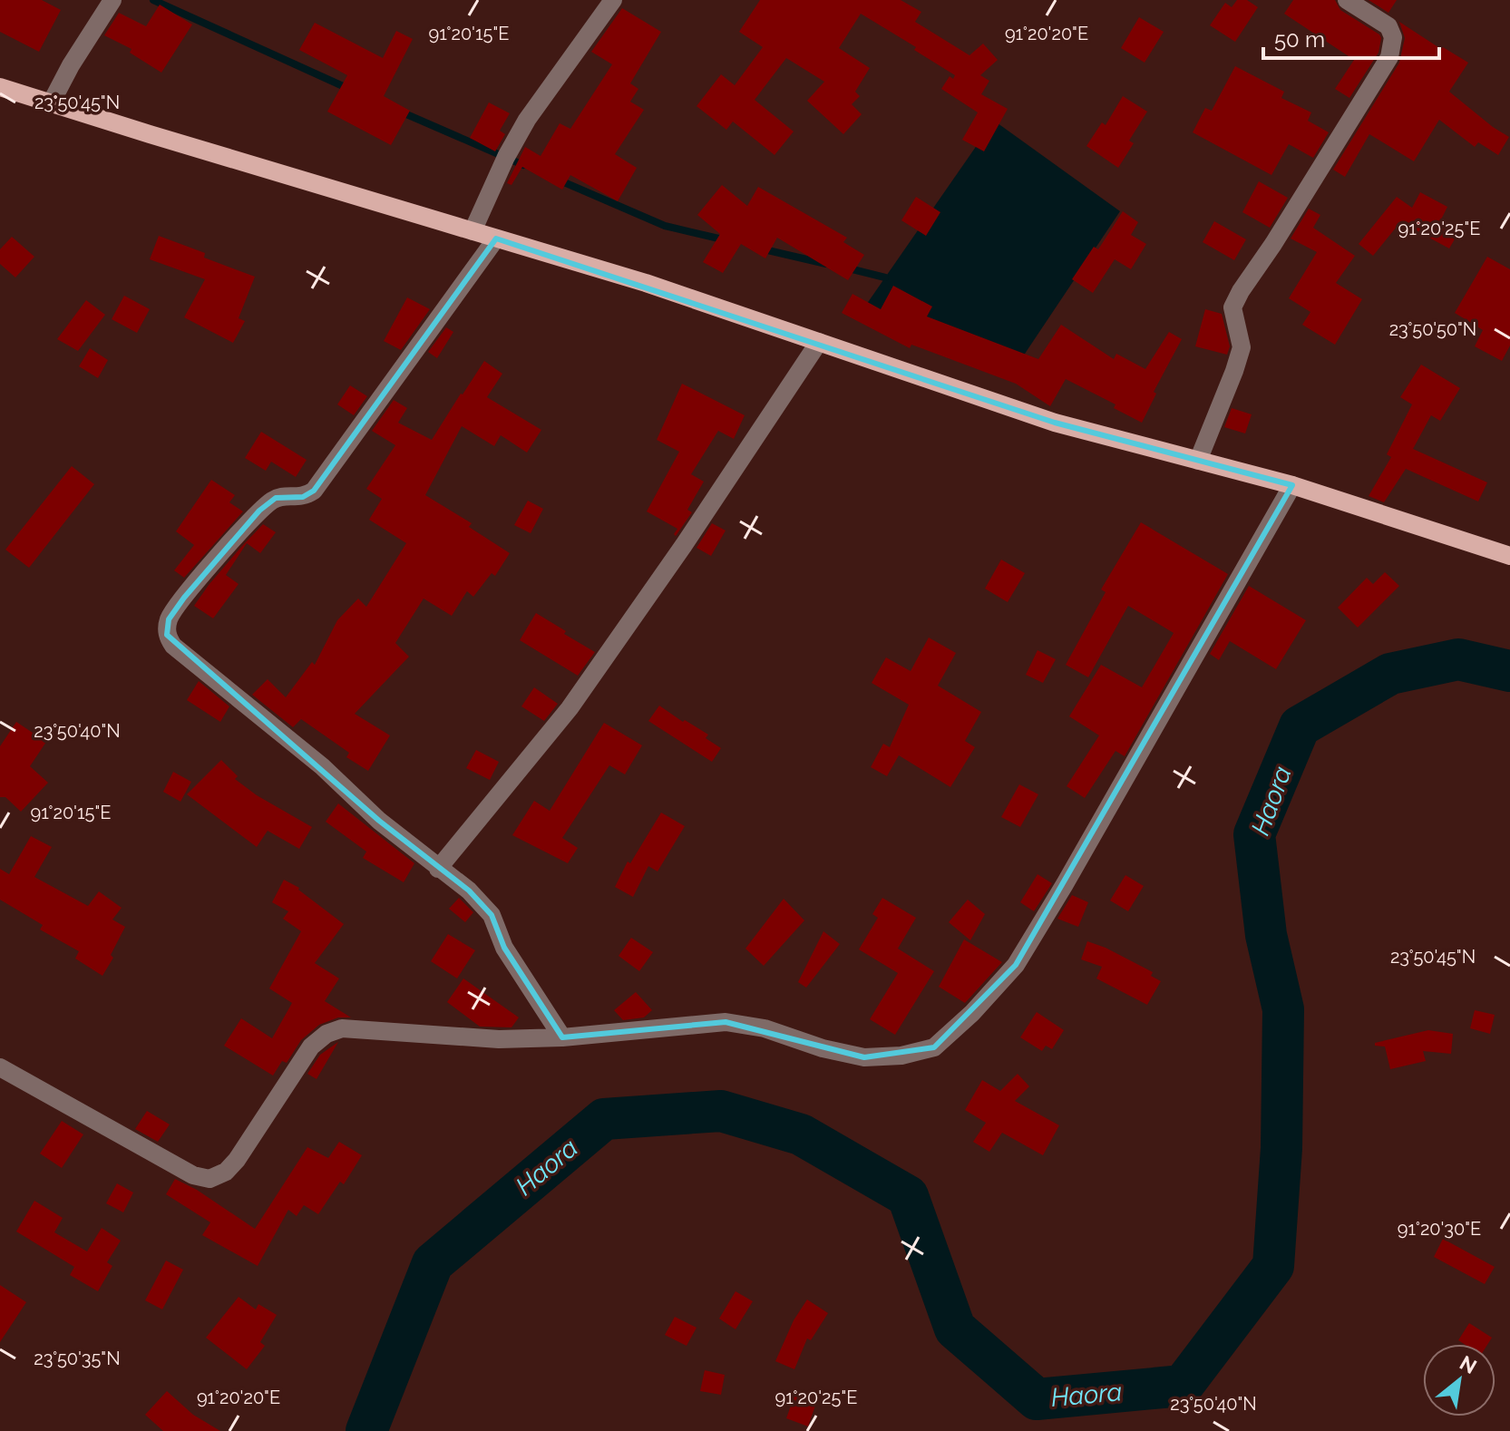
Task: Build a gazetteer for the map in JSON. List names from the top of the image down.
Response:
{
  "water": ["Haora"],
  "scale_bar": "50 m",
  "north": "top right",
  "coordinates": [
    "91°20'15\"E",
    "91°20'20\"E",
    "23°50'45\"N",
    "91°20'25\"E",
    "23°50'50\"N",
    "23°50'40\"N",
    "91°20'30\"E",
    "23°50'35\"N"
  ]
}
